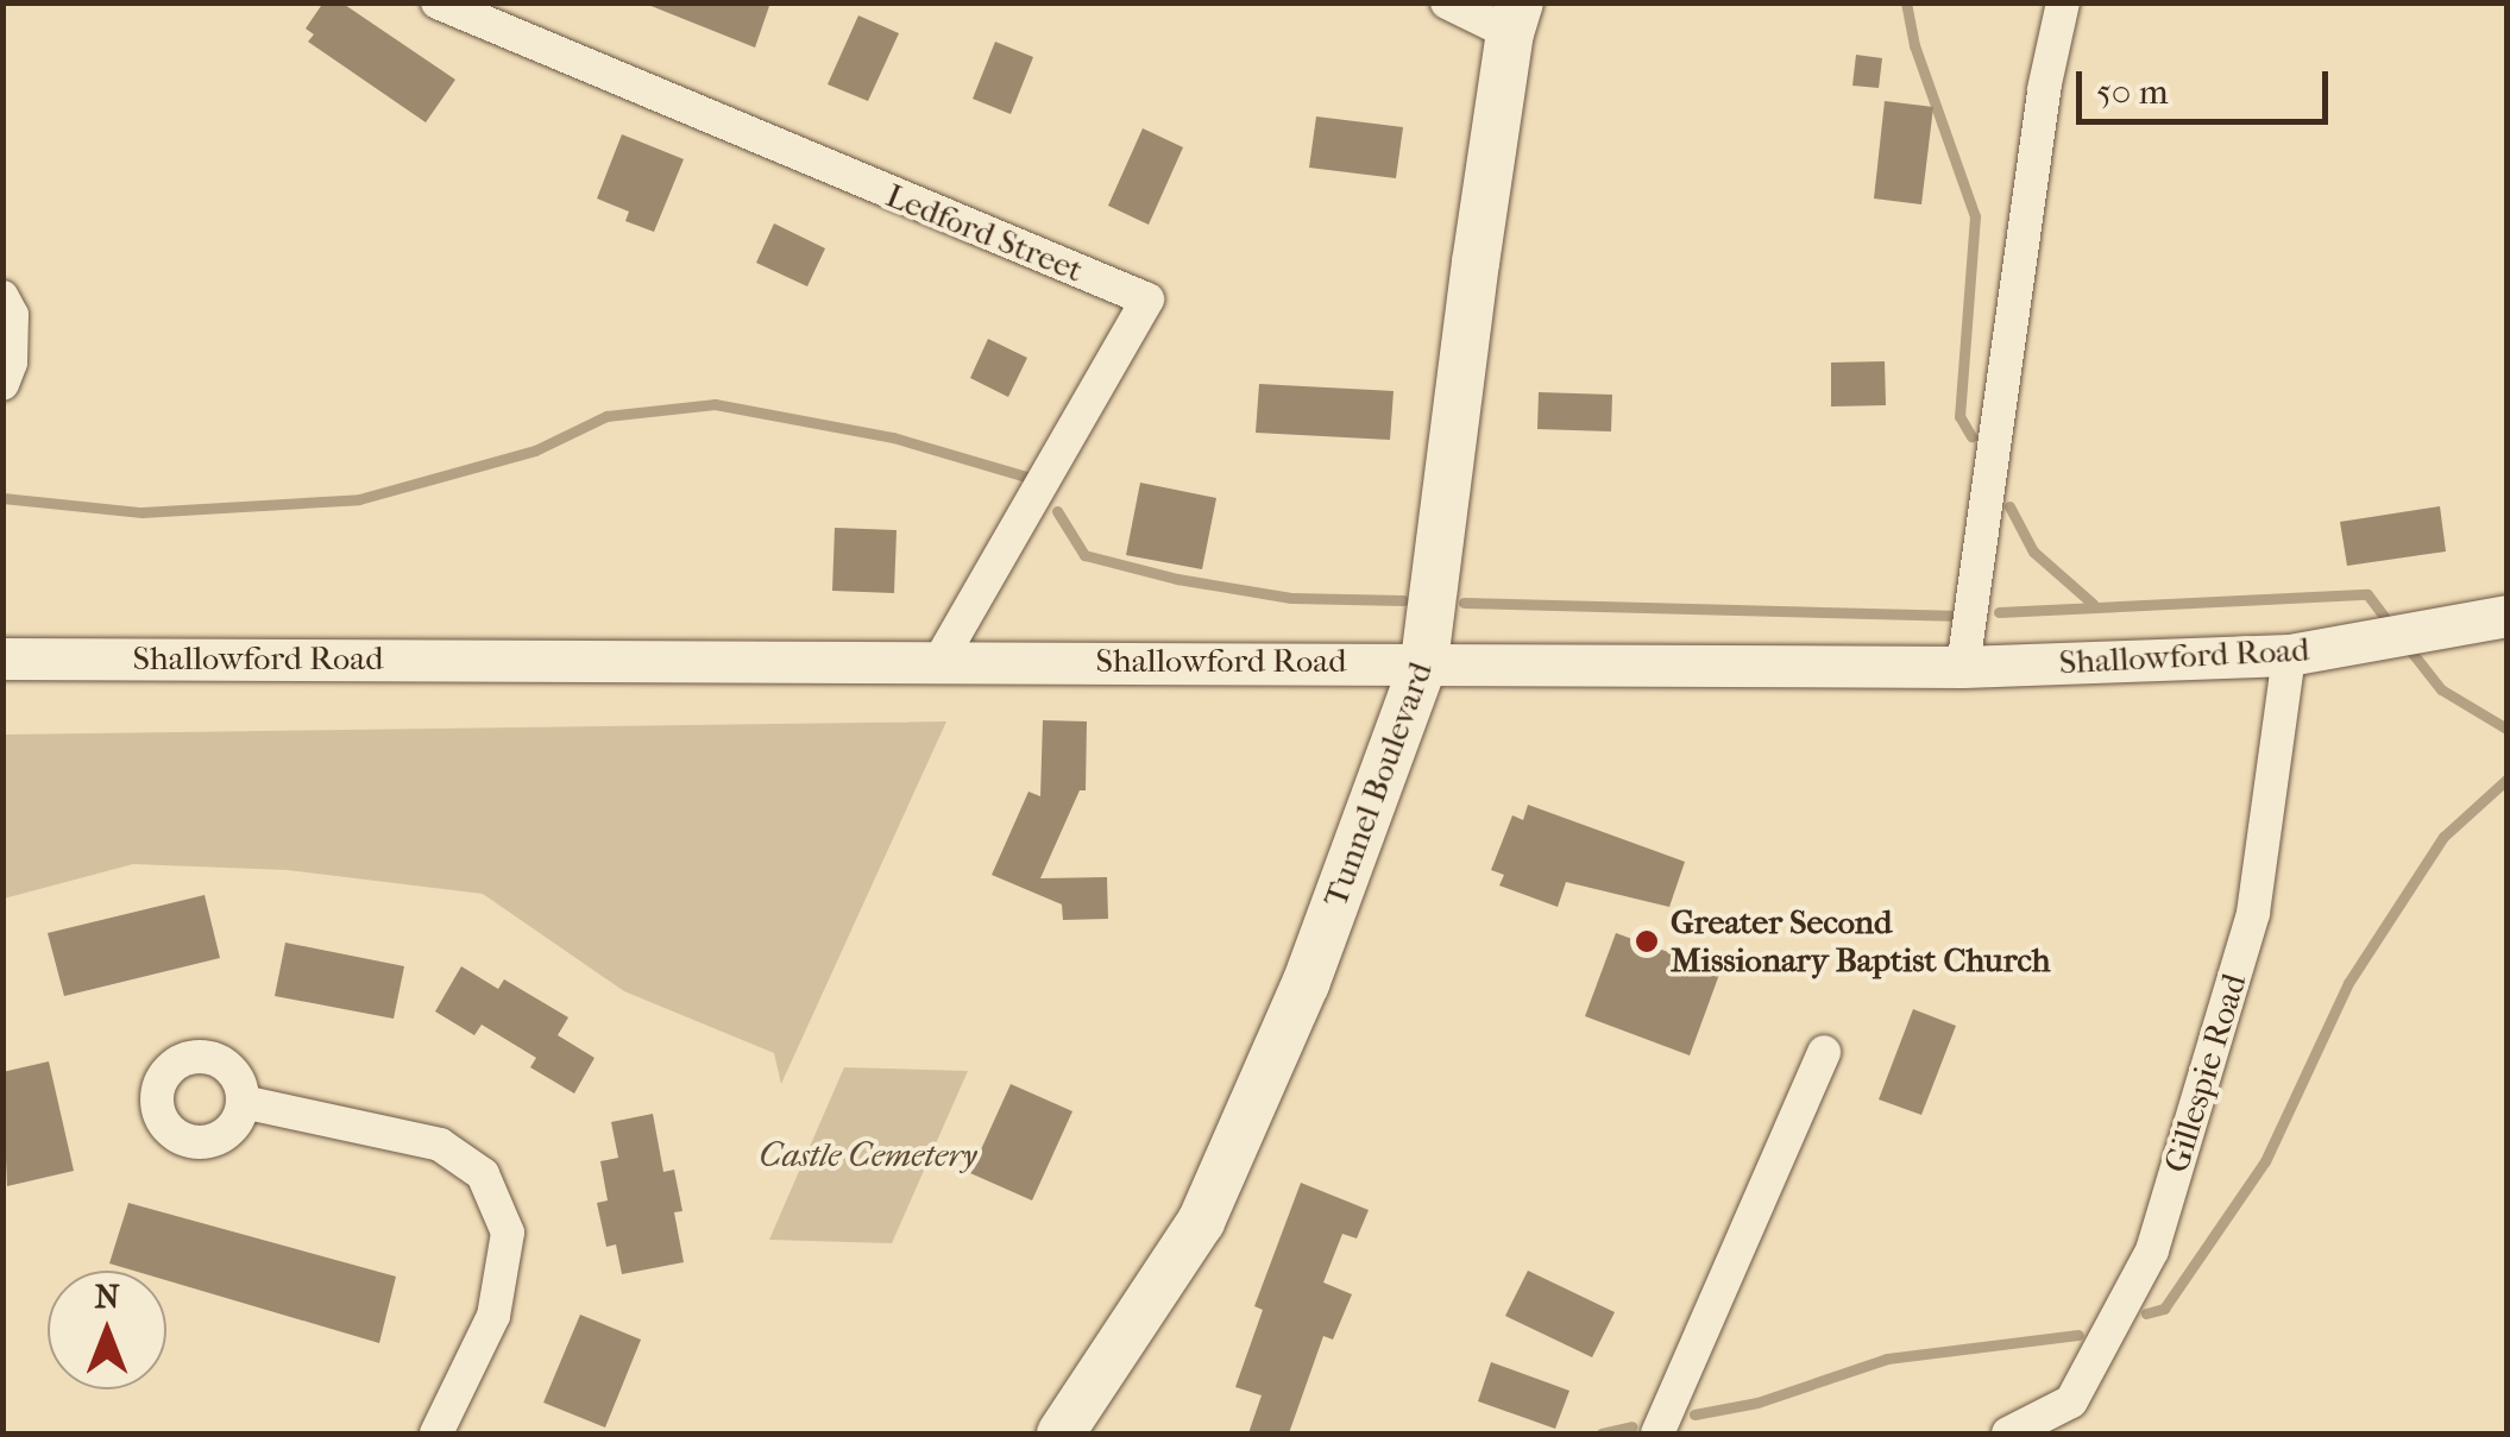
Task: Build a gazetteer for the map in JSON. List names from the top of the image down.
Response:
{
  "streets": {
    "main road": ["Tunnel Boulevard"],
    "street": ["Ledford Street", "Shallowford Road", "Gillespie Road"]
  },
  "crossings": [
    ["Ledford Street", "Shallowford Road"],
    ["Shallowford Road", "Tunnel Boulevard"],
    ["Shallowford Road", "Gillespie Road"]
  ],
  "parks": ["Castle Cemetery"],
  "places": ["Greater Second Missionary Baptist Church"],
  "scale_bar": "50 m",
  "north": "top"
}
